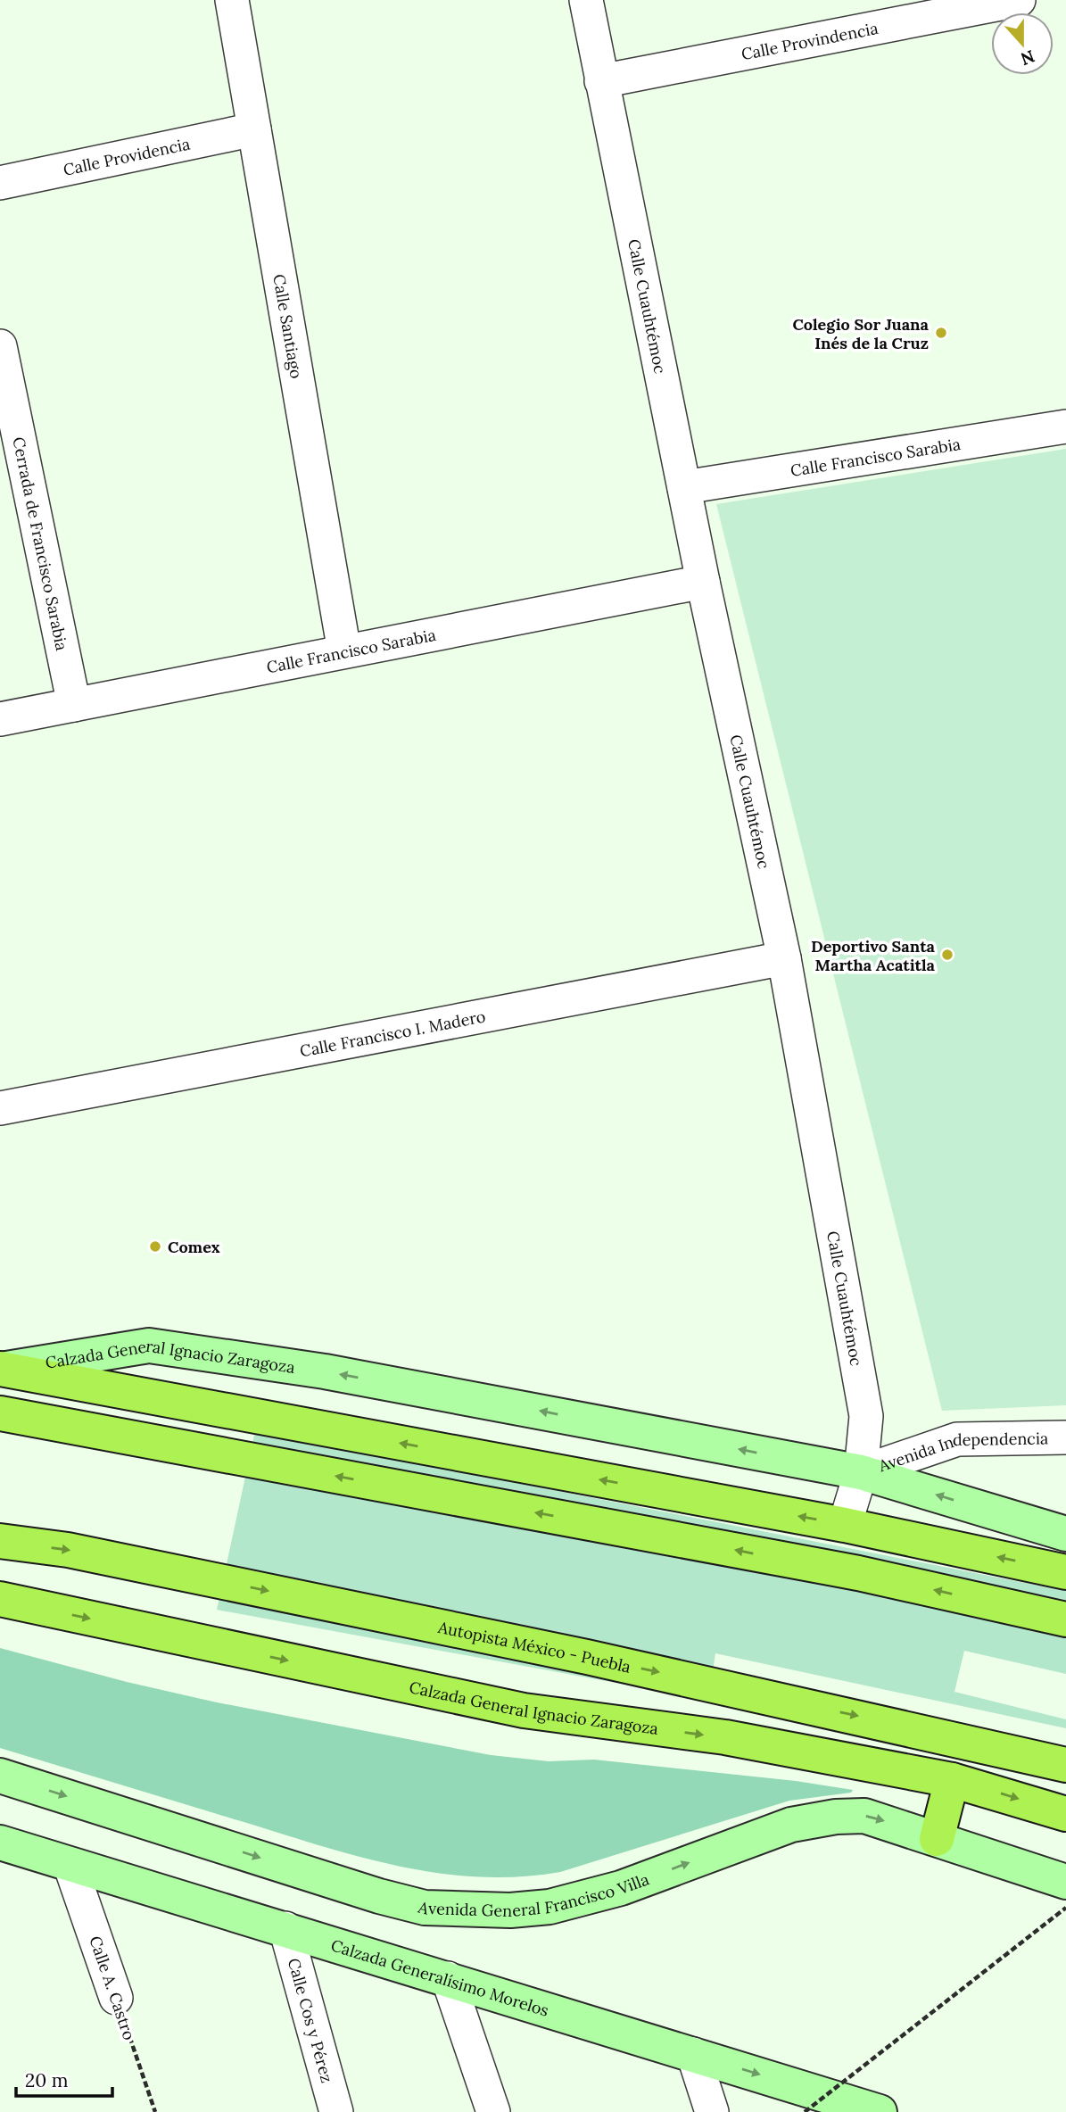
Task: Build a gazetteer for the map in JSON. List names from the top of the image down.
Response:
{
  "streets": {
    "highway": ["Calzada General Ignacio Zaragoza", "Autopista México - Puebla"],
    "main road": ["Avenida General Francisco Villa", "Calzada Generalísimo Morelos"],
    "street": [
      "Calle Provindencia",
      "Calle Providencia",
      "Calle Cuauhtémoc",
      "Calle Santiago",
      "Calle Francisco Sarabia",
      "Cerrada de Francisco Sarabia",
      "Calle Francisco I. Madero",
      "Avenida Independencia",
      "Calle A. Castro",
      "Calle Cos y Pérez"
    ]
  },
  "crossings": [
    ["Calle Provindencia", "Calle Cuauhtémoc"],
    ["Calle Providencia", "Calle Santiago"],
    ["Calle Cuauhtémoc", "Calle Francisco Sarabia"],
    ["Calle Cuauhtémoc", "Calle Francisco I. Madero"],
    ["Calle Cuauhtémoc", "Calzada General Ignacio Zaragoza"],
    ["Calle Cuauhtémoc", "Avenida Independencia"],
    ["Calle Santiago", "Calle Francisco Sarabia"],
    ["Calle Francisco Sarabia", "Cerrada de Francisco Sarabia"],
    ["Calzada General Ignacio Zaragoza", "Avenida Independencia"],
    ["Calzada Generalísimo Morelos", "Calle A. Castro"],
    ["Calzada Generalísimo Morelos", "Calle Cos y Pérez"]
  ],
  "one_way": ["Avenida General Francisco Villa"],
  "places": ["Colegio Sor Juana Inés de la Cruz", "Deportivo Santa Martha Acatitla", "Comex"],
  "scale_bar": "20 m",
  "north": "bottom"
}
